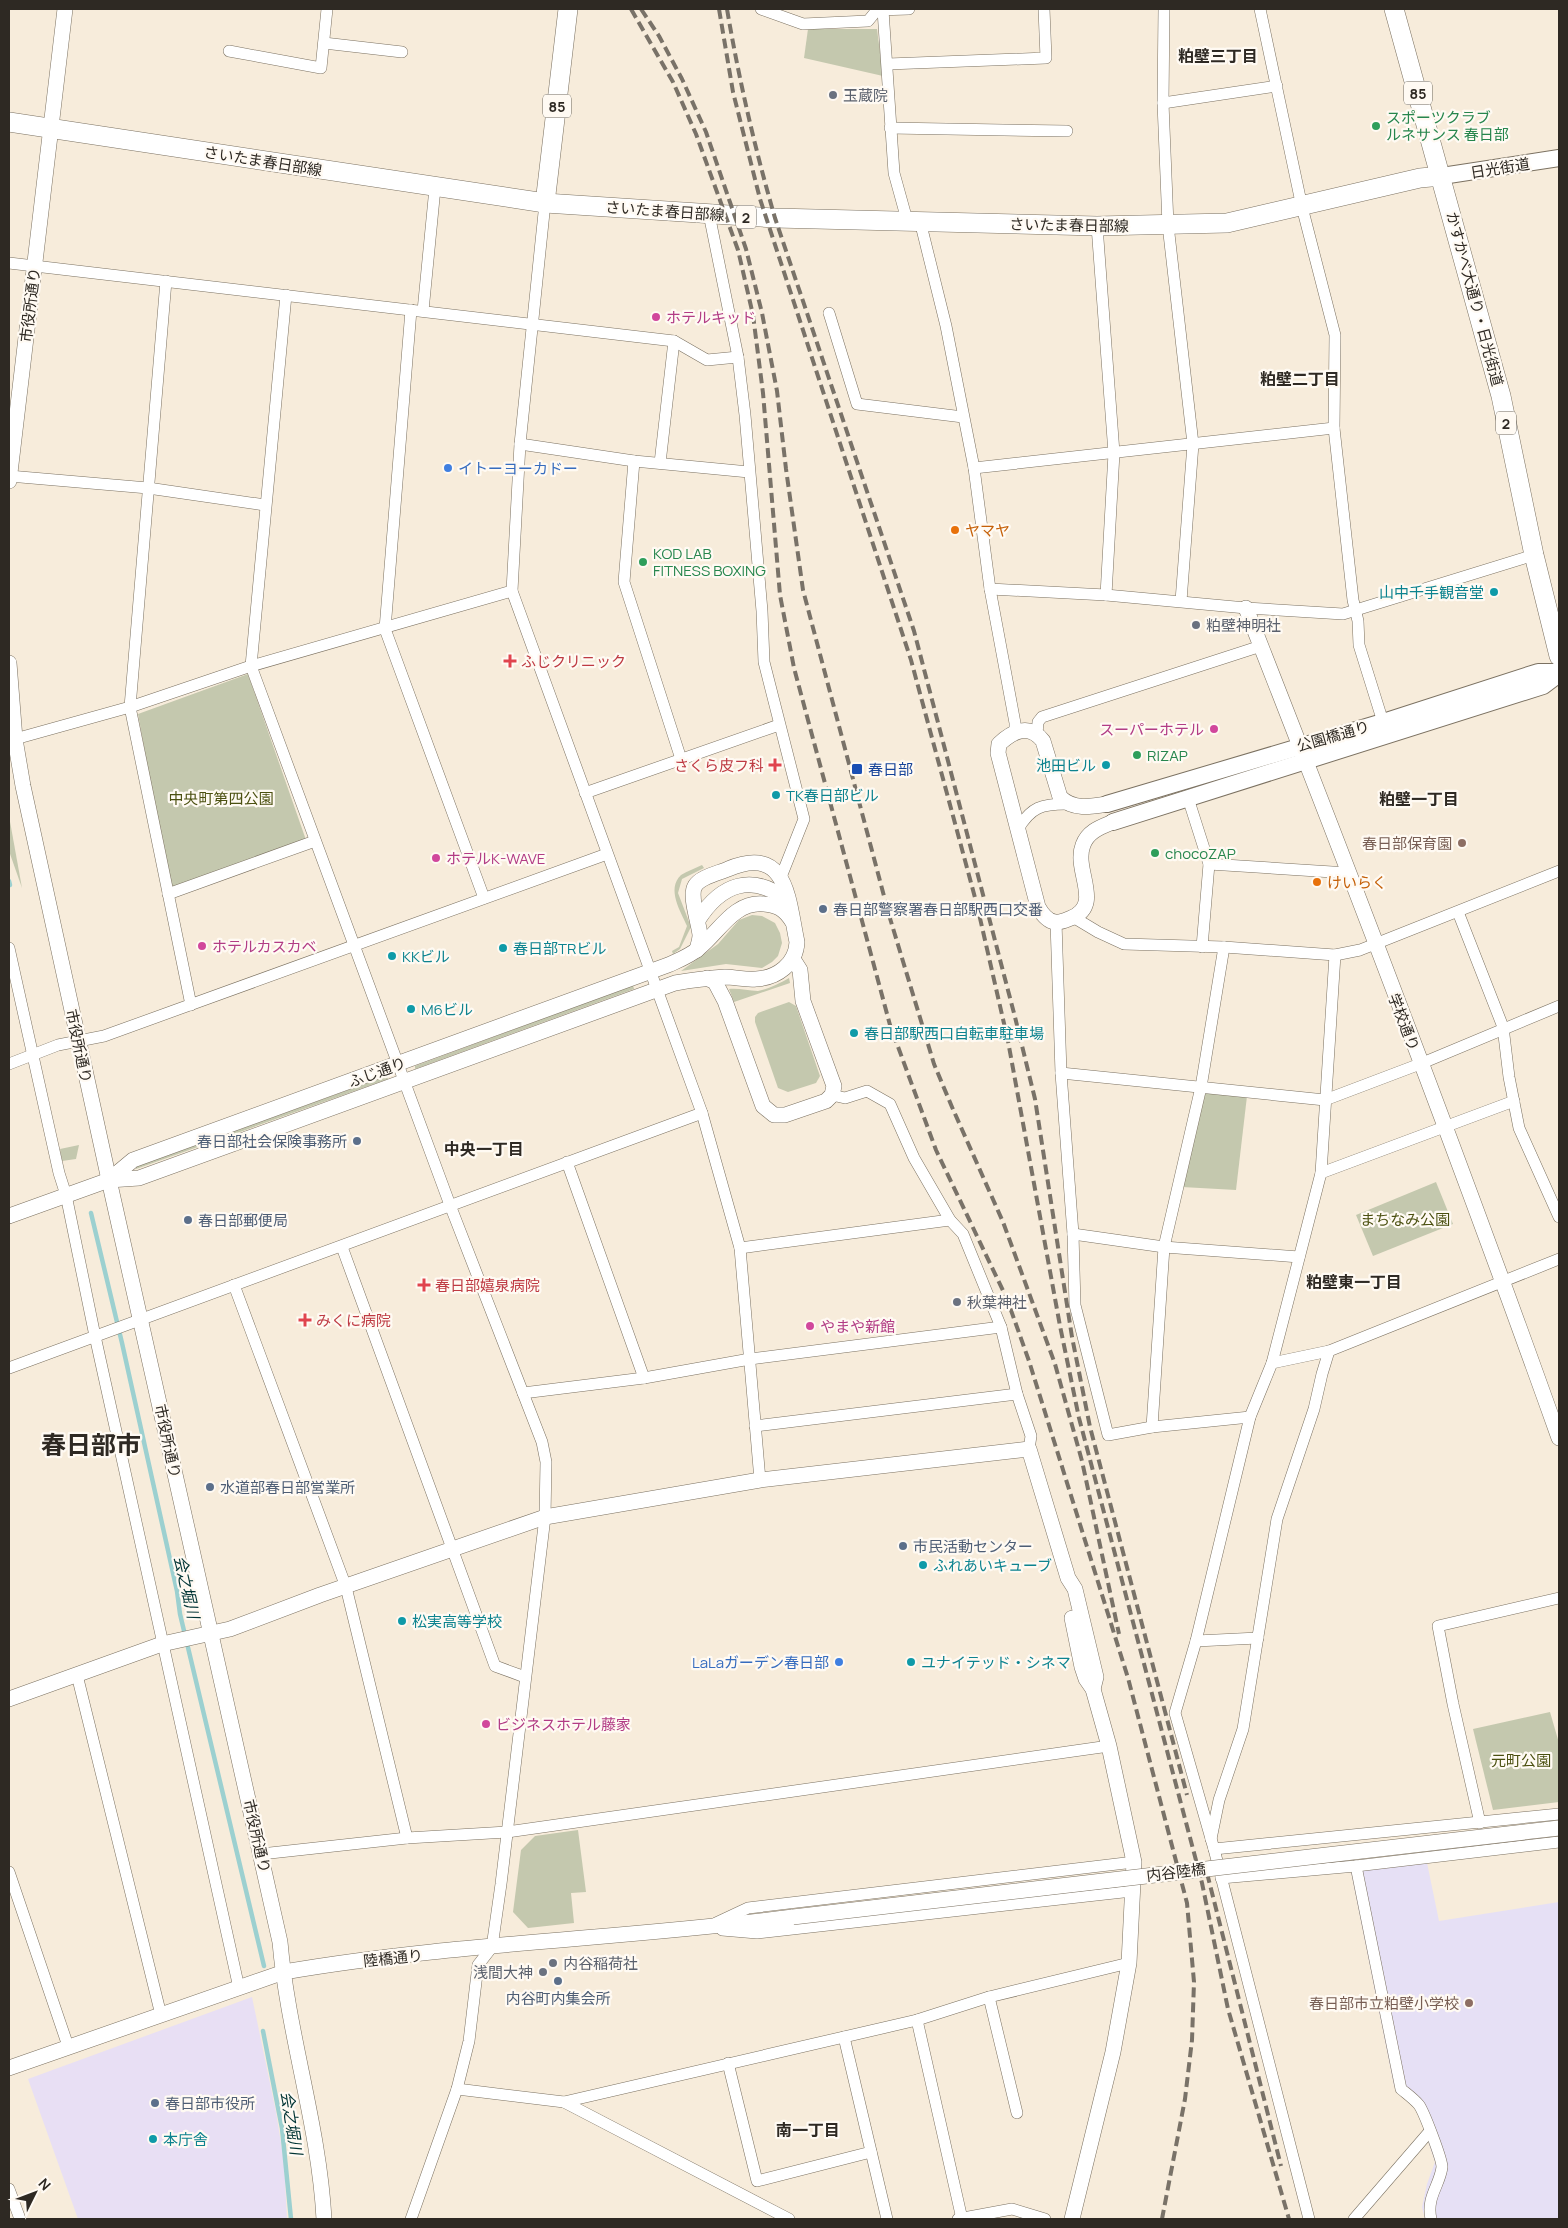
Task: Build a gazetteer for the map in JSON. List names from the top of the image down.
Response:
{
  "streets": {
    "main road": [
      "85",
      "さいたま春日部線",
      "日光街道",
      "2",
      "かすかべ大通り・日光街道",
      "公園橋通り"
    ],
    "street": [
      "市役所通り",
      "学校通り",
      "ふじ通り",
      "内谷陸橋",
      "陸橋通り"
    ]
  },
  "crossings": [
    ["85", "さいたま春日部線"],
    ["85", "日光街道"],
    ["85", "かすかべ大通り・日光街道"],
    ["さいたま春日部線", "日光街道"],
    ["さいたま春日部線", "かすかべ大通り・日光街道"],
    ["さいたま春日部線", "市役所通り"],
    ["日光街道", "かすかべ大通り・日光街道"],
    ["市役所通り", "ふじ通り"],
    ["市役所通り", "陸橋通り"],
    ["公園橋通り", "学校通り"],
    ["内谷陸橋", "陸橋通り"]
  ],
  "districts": [
    "粕壁三丁目",
    "粕壁二丁目",
    "粕壁一丁目",
    "中央一丁目",
    "粕壁東一丁目",
    "春日部市",
    "南一丁目"
  ],
  "water": ["会之堀川"],
  "parks": ["中央町第四公園", "まちなみ公園", "元町公園"],
  "places": {
    "other": [
      "玉蔵院",
      "スポーツクラブ ルネサンス 春日部",
      "ホテルキッド",
      "イトーヨーカドー",
      "ヤマヤ",
      "KOD LAB FITNESS BOXING",
      "山中千手観音堂",
      "粕壁神明社",
      "スーパーホテル",
      "RIZAP",
      "池田ビル",
      "TK春日部ビル",
      "春日部保育園",
      "chocoZAP",
      "ホテルK-WAVE",
      "けいらく",
      "春日部警察署春日部駅西口交番",
      "ホテルカスカベ",
      "春日部TRビル",
      "KKビル",
      "M6ビル",
      "春日部駅西口自転車駐車場",
      "春日部社会保険事務所",
      "春日部郵便局",
      "秋葉神社",
      "やまや新館",
      "水道部春日部営業所",
      "市民活動センター",
      "ふれあいキューブ",
      "松実高等学校",
      "LaLaガーデン春日部",
      "ユナイテッド・シネマ",
      "ビジネスホテル藤家",
      "内谷稲荷社",
      "浅間大神",
      "内谷町内集会所",
      "春日部市立粕壁小学校",
      "春日部市役所",
      "本庁舎"
    ],
    "health": [
      "ふじクリニック",
      "さくら皮フ科",
      "春日部嬉泉病院",
      "みくに病院"
    ],
    "transit": ["春日部"]
  },
  "north": "top right"
}
